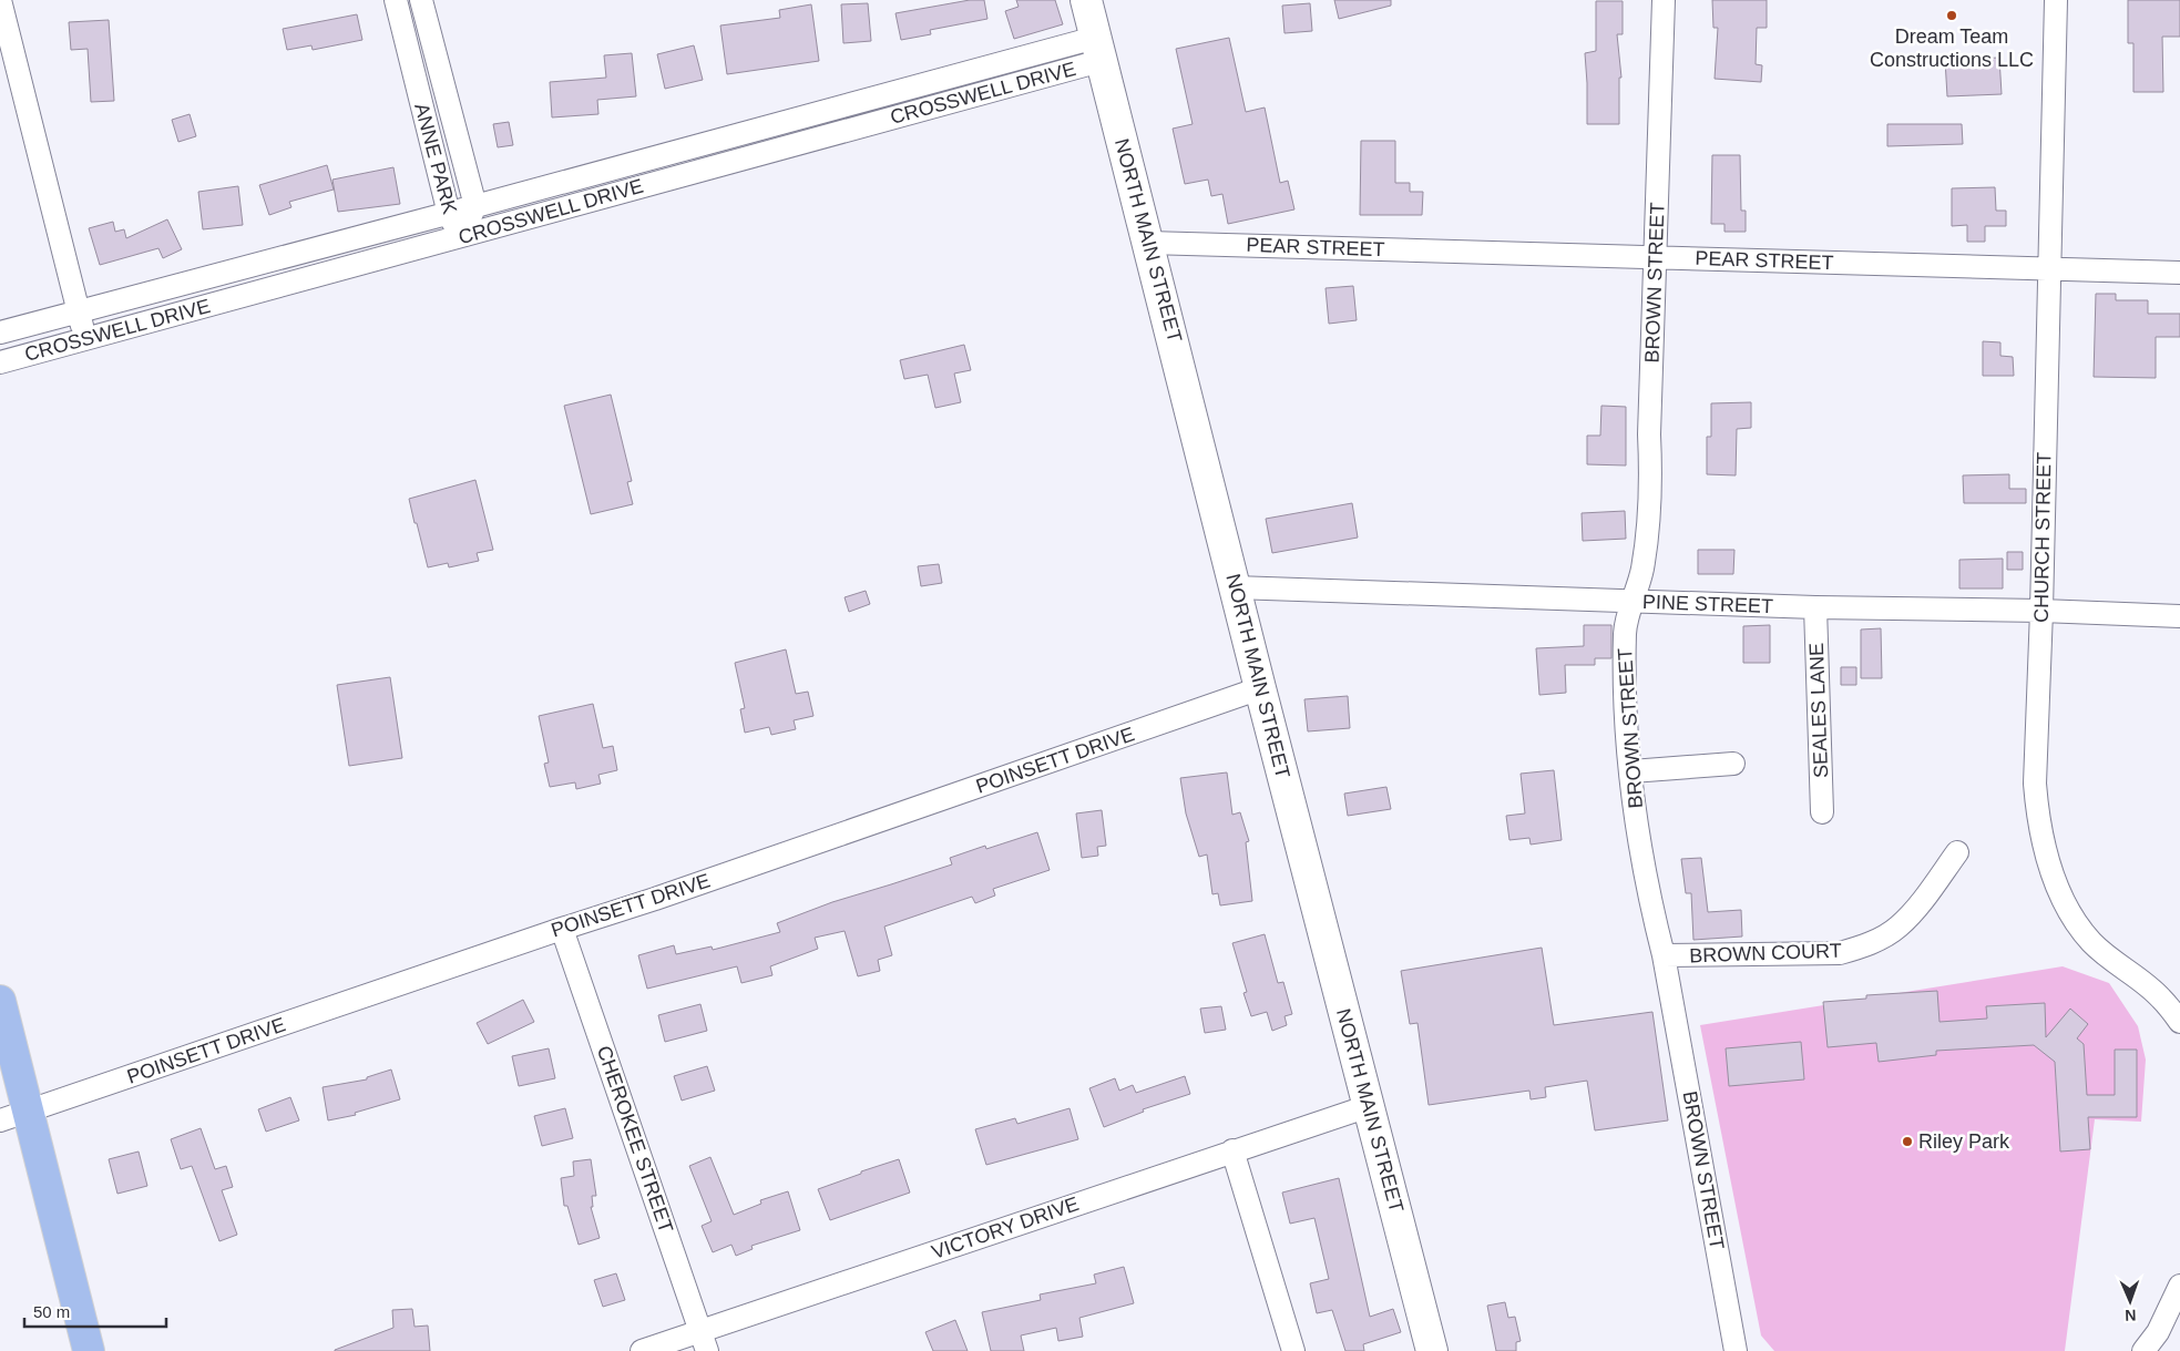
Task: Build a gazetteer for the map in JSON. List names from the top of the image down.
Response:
{
  "streets": {
    "main road": ["NORTH MAIN STREET"],
    "street": [
      "CROSSWELL DRIVE",
      "ANNE PARK",
      "PEAR STREET",
      "BROWN STREET",
      "CHURCH STREET",
      "PINE STREET",
      "SEALES LANE",
      "POINSETT DRIVE",
      "BROWN COURT",
      "CHEROKEE STREET",
      "VICTORY DRIVE"
    ]
  },
  "crossings": [
    ["CROSSWELL DRIVE", "ANNE PARK"],
    ["CROSSWELL DRIVE", "NORTH MAIN STREET"],
    ["NORTH MAIN STREET", "PEAR STREET"],
    ["NORTH MAIN STREET", "PINE STREET"],
    ["NORTH MAIN STREET", "POINSETT DRIVE"],
    ["NORTH MAIN STREET", "VICTORY DRIVE"],
    ["PEAR STREET", "BROWN STREET"],
    ["PEAR STREET", "CHURCH STREET"],
    ["BROWN STREET", "PINE STREET"],
    ["BROWN STREET", "BROWN COURT"],
    ["CHURCH STREET", "PINE STREET"],
    ["PINE STREET", "SEALES LANE"],
    ["POINSETT DRIVE", "CHEROKEE STREET"],
    ["CHEROKEE STREET", "VICTORY DRIVE"]
  ],
  "places": ["Dream Team Constructions LLC", "Riley Park"],
  "scale_bar": "50 m",
  "north": "bottom"
}
